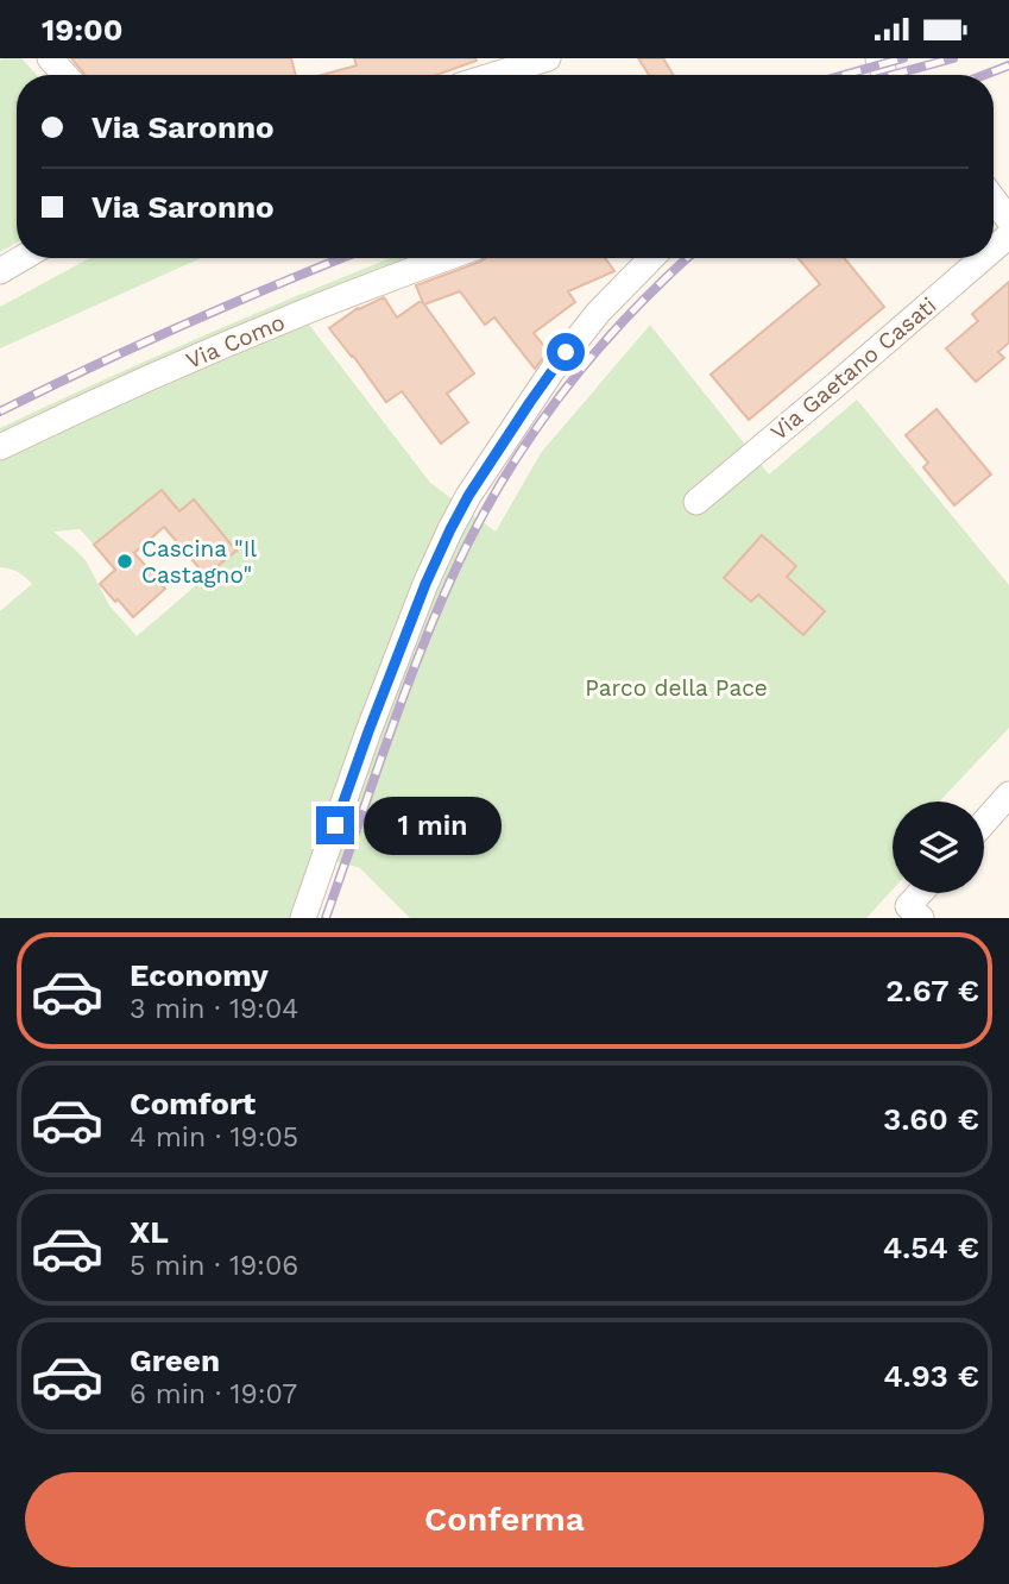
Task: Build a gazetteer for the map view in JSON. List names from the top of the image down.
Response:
{
  "streets": {
    "street": ["Via Como", "Via Gaetano Casati"]
  },
  "parks": ["Parco della Pace"],
  "places": ["Cascina \"Il Castagno\""],
  "page": {
    "status": "19:00",
    "banner": ["Via Saronno", "Via Saronno"],
    "bubble": "1 min",
    "list": [
      {
        "name": "Economy",
        "note": "3 min · 19:04",
        "value": "2.67 €"
      },
      {
        "name": "Comfort",
        "note": "4 min · 19:05",
        "value": "3.60 €"
      },
      {
        "name": "XL",
        "note": "5 min · 19:06",
        "value": "4.54 €"
      },
      {
        "name": "Green",
        "note": "6 min · 19:07",
        "value": "4.93 €"
      }
    ],
    "buttons": "Conferma"
  }
}
